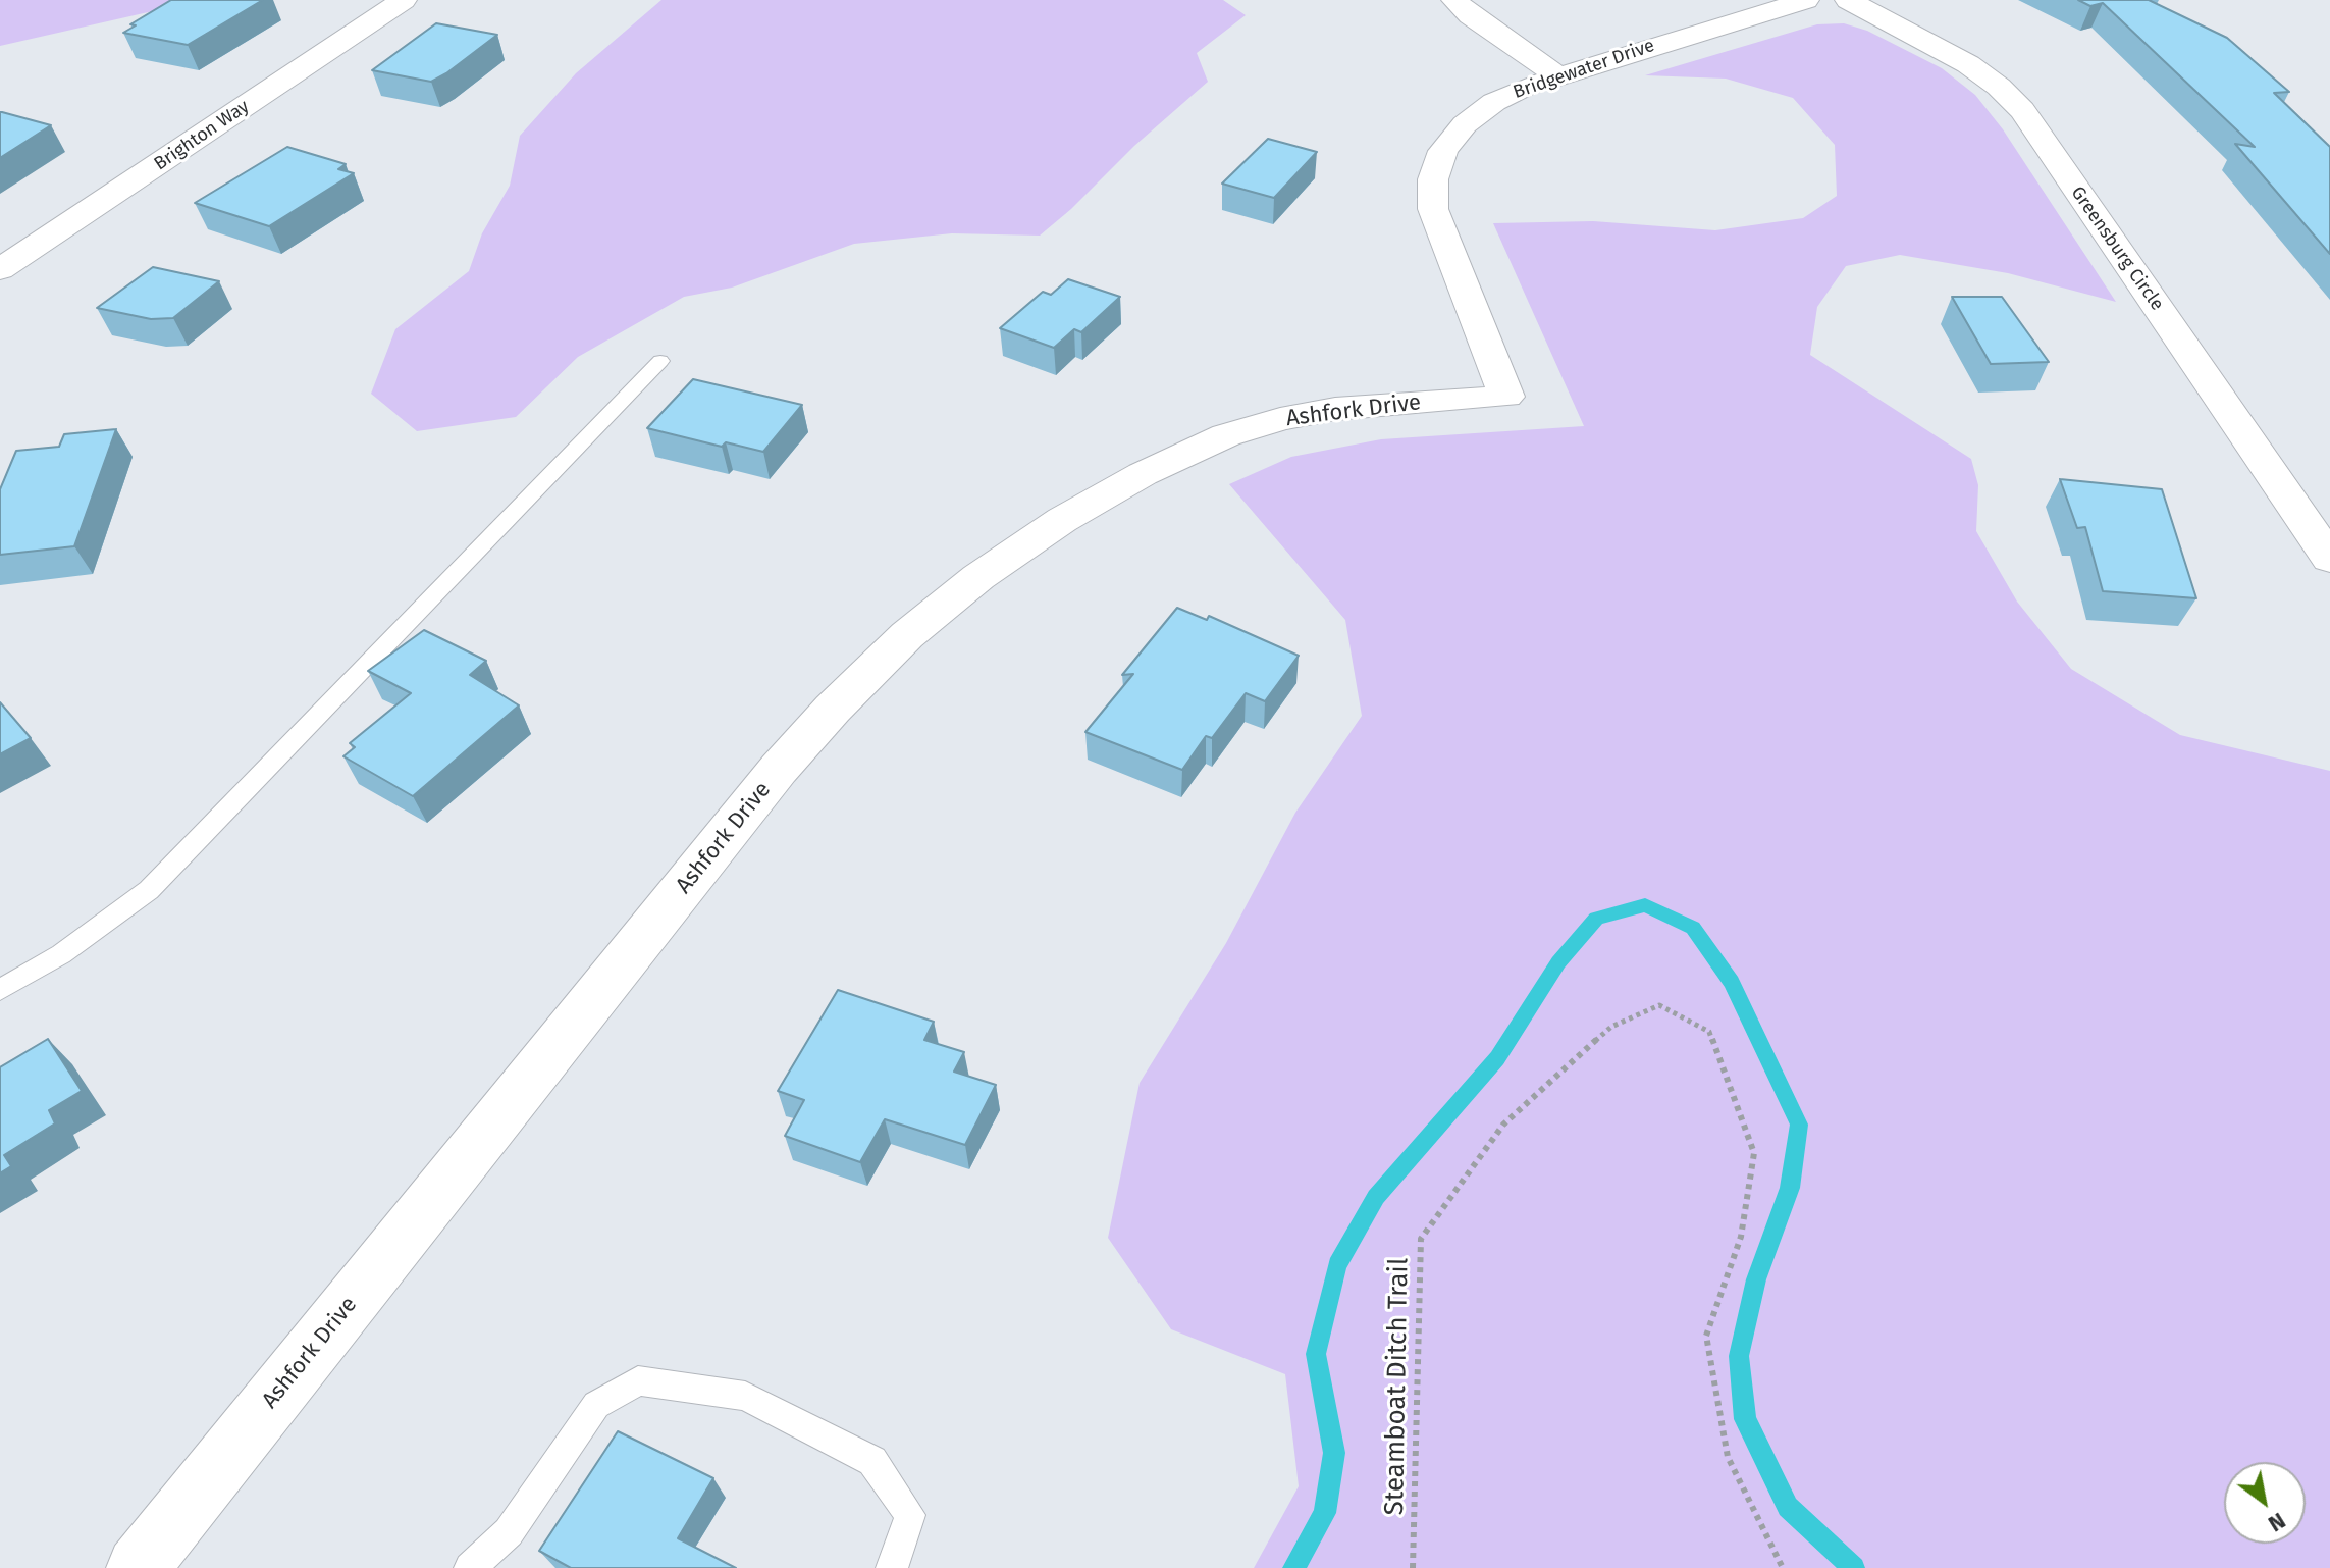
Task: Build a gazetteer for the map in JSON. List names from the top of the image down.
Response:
{
  "streets": {
    "street": [
      "Bridgewater Drive",
      "Brighton Way",
      "Greensburg Circle",
      "Ashfork Drive"
    ],
    "path": ["Steamboat Ditch Trail"]
  },
  "crossings": [
    ["Bridgewater Drive", "Ashfork Drive"]
  ],
  "north": "bottom right"
}
